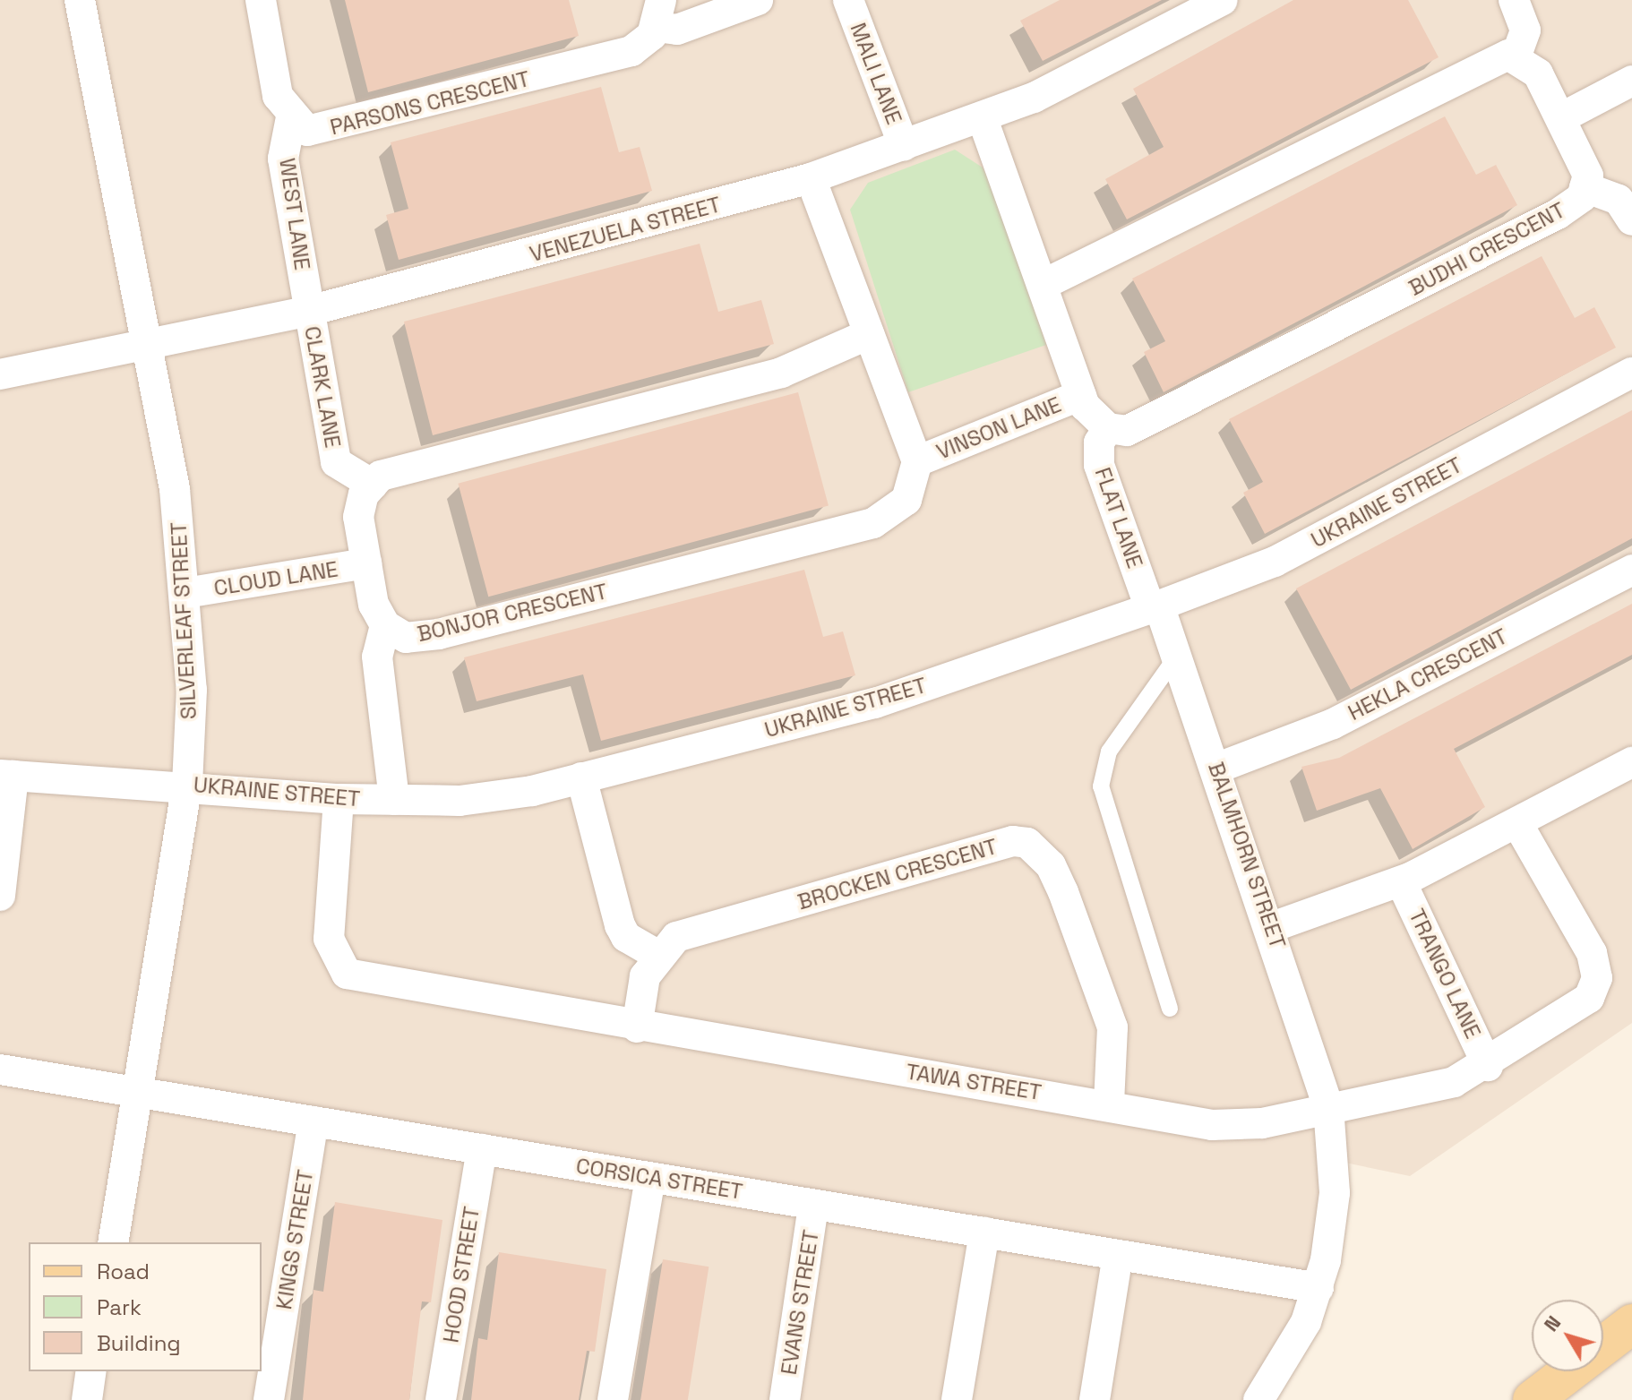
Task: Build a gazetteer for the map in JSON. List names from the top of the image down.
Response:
{
  "streets": {
    "street": [
      "MALI LANE",
      "PARSONS CRESCENT",
      "WEST LANE",
      "VENEZUELA STREET",
      "BUDHI CRESCENT",
      "CLARK LANE",
      "VINSON LANE",
      "UKRAINE STREET",
      "FLAT LANE",
      "CLOUD LANE",
      "BONJOR CRESCENT",
      "SILVERLEAF STREET",
      "HEKLA CRESCENT",
      "BALMHORN STREET",
      "BROCKEN CRESCENT",
      "TRANGO LANE",
      "TAWA STREET",
      "CORSICA STREET",
      "KINGS STREET",
      "HOOD STREET",
      "EVANS STREET"
    ]
  },
  "crossings": [
    ["MALI LANE", "VENEZUELA STREET"],
    ["PARSONS CRESCENT", "WEST LANE"],
    ["WEST LANE", "VENEZUELA STREET"],
    ["WEST LANE", "CLARK LANE"],
    ["VENEZUELA STREET", "CLARK LANE"],
    ["VENEZUELA STREET", "SILVERLEAF STREET"],
    ["BUDHI CRESCENT", "FLAT LANE"],
    ["CLARK LANE", "BONJOR CRESCENT"],
    ["VINSON LANE", "BONJOR CRESCENT"],
    ["UKRAINE STREET", "FLAT LANE"],
    ["UKRAINE STREET", "SILVERLEAF STREET"],
    ["UKRAINE STREET", "BALMHORN STREET"],
    ["UKRAINE STREET", "TAWA STREET"],
    ["FLAT LANE", "BALMHORN STREET"],
    ["CLOUD LANE", "BONJOR CRESCENT"],
    ["CLOUD LANE", "SILVERLEAF STREET"],
    ["SILVERLEAF STREET", "CORSICA STREET"],
    ["HEKLA CRESCENT", "BALMHORN STREET"],
    ["BALMHORN STREET", "TAWA STREET"],
    ["BALMHORN STREET", "CORSICA STREET"],
    ["BROCKEN CRESCENT", "TAWA STREET"],
    ["TRANGO LANE", "TAWA STREET"],
    ["CORSICA STREET", "KINGS STREET"],
    ["CORSICA STREET", "HOOD STREET"],
    ["CORSICA STREET", "EVANS STREET"]
  ],
  "legend": ["Road", "Park", "Building"],
  "north": "top left"
}
